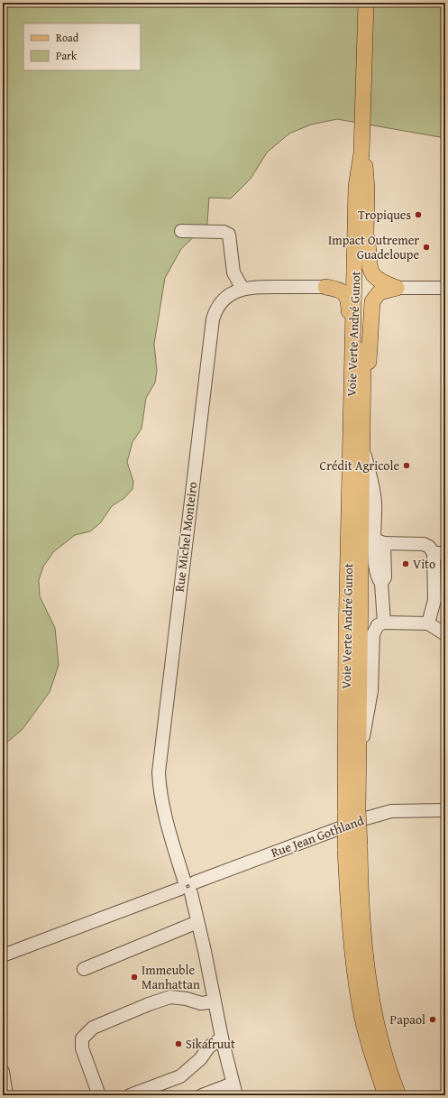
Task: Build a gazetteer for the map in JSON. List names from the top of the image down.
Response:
{
  "streets": {
    "main road": ["Voie Verte André Gunot"],
    "street": ["Rue Michel Monteiro", "Rue Jean Gothland"]
  },
  "crossings": [
    ["Rue Michel Monteiro", "Rue Jean Gothland"]
  ],
  "places": [
    "Tropiques",
    "Impact Outremer Guadeloupe",
    "Crédit Agricole",
    "Vito",
    "Immeuble Manhattan",
    "Papaol",
    "Sikafruut"
  ],
  "legend": ["Road", "Park"]
}
